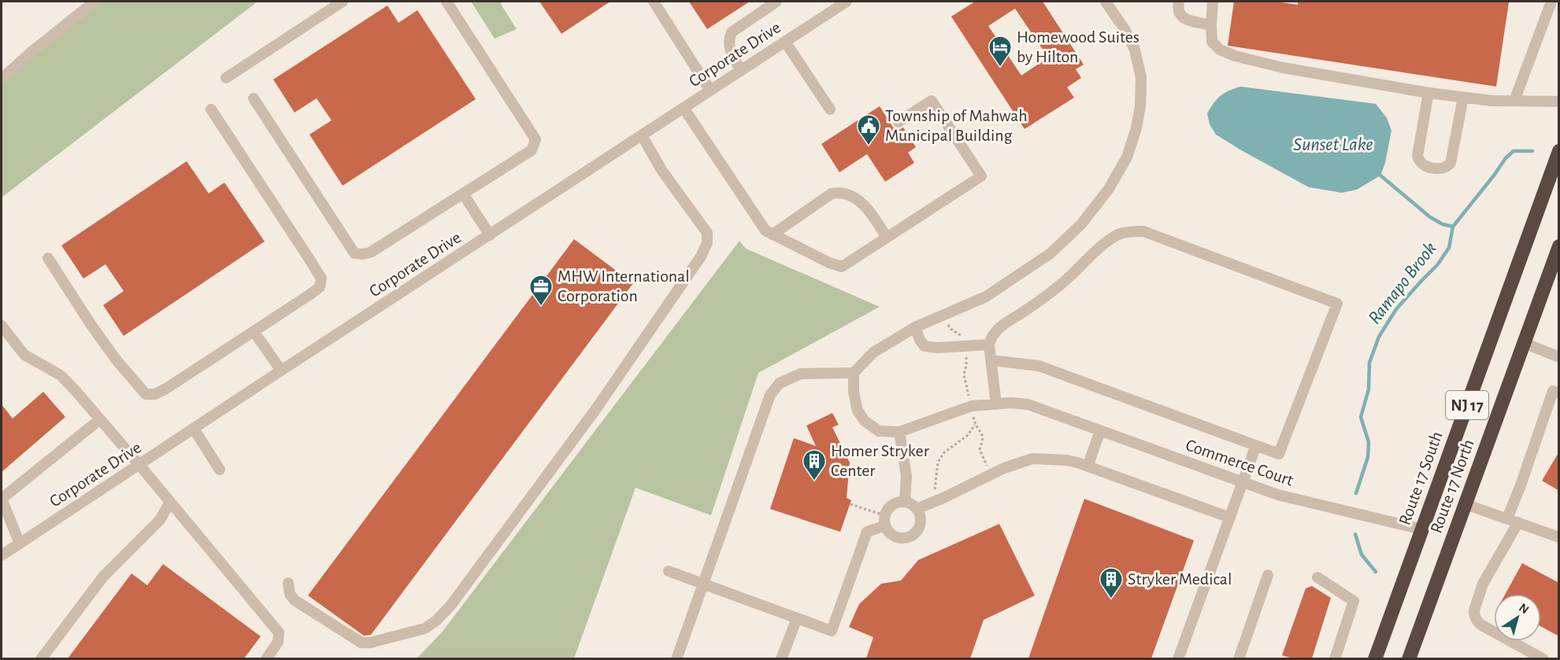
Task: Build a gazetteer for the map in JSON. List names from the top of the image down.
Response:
{
  "streets": {
    "highway": ["NJ 17", "Route 17 South", "Route 17 North"],
    "street": ["Corporate Drive", "Commerce Court"]
  },
  "crossings": [
    ["Commerce Court", "Route 17 South"]
  ],
  "water": ["Sunset Lake", "Ramapo Brook"],
  "places": {
    "hotel": ["Homewood Suites by Hilton"],
    "public building": ["Township of Mahwah Municipal Building"],
    "office": ["MHW International Corporation"],
    "building": ["Homer Stryker Center", "Stryker Medical"]
  },
  "north": "top right"
}
